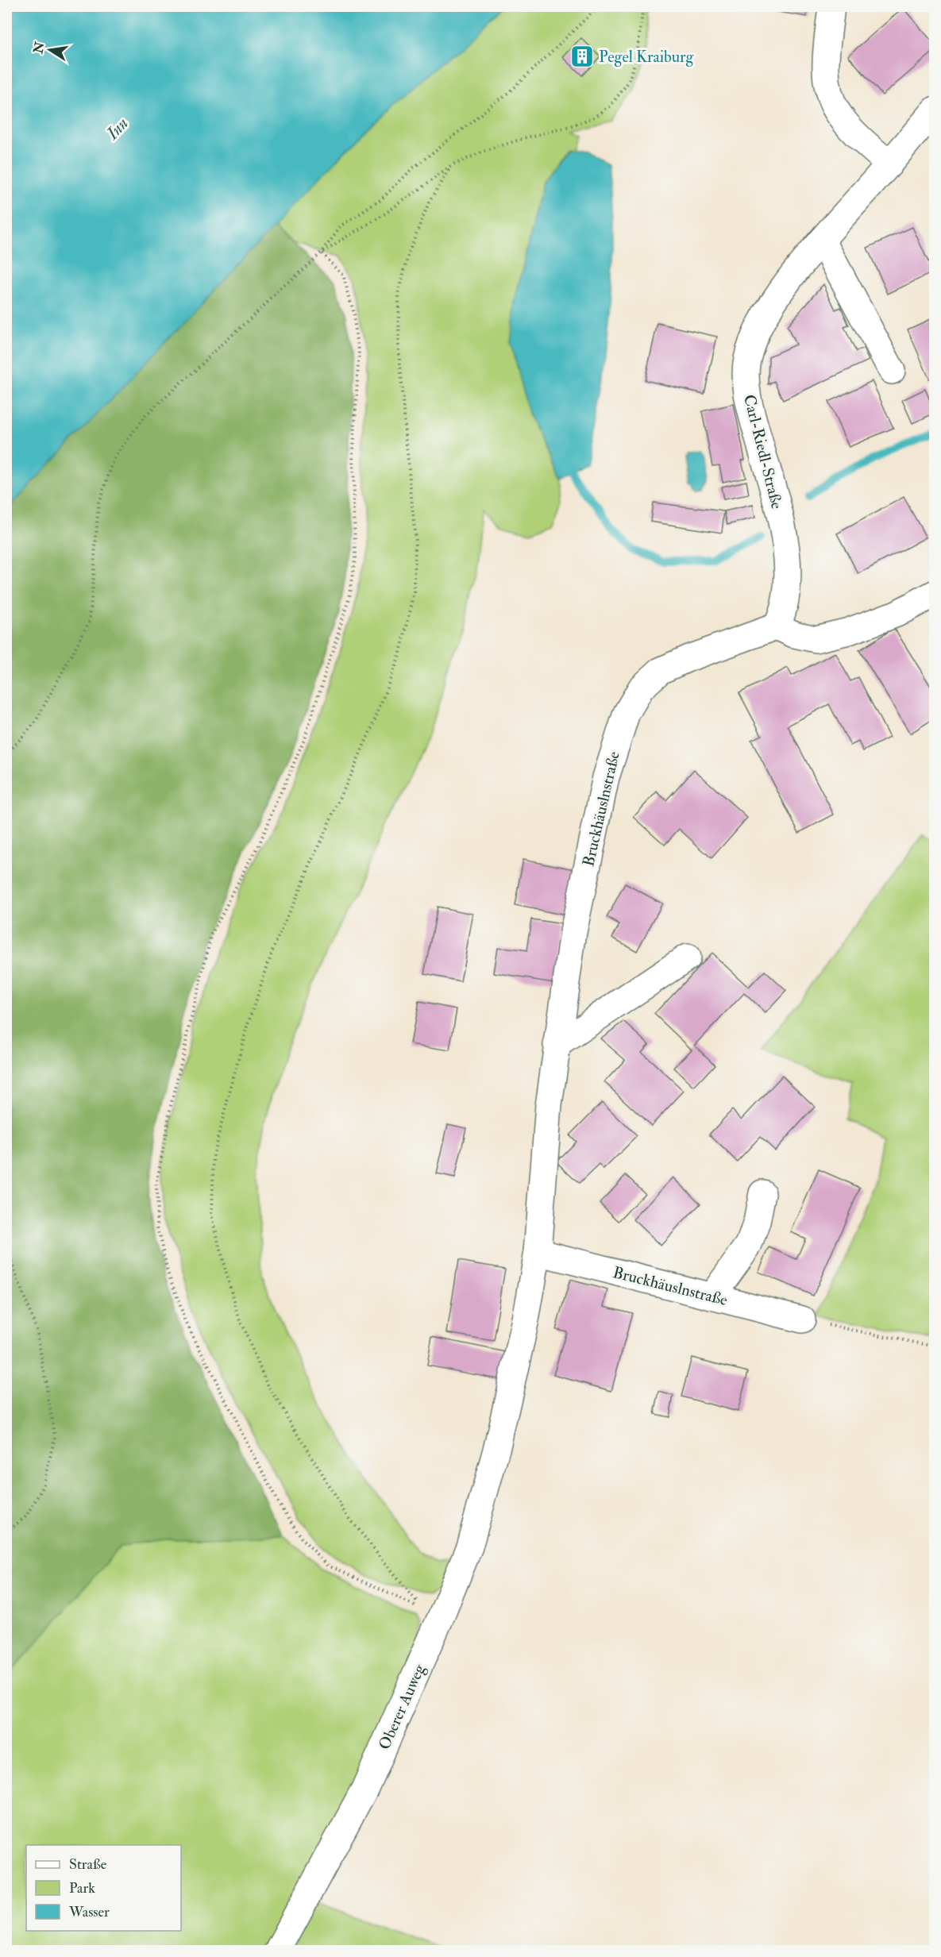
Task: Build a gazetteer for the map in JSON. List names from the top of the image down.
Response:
{
  "streets": {
    "street": ["Carl-Riedl-Straße", "Bruckhäuslnstraße", "Oberer Auweg"]
  },
  "crossings": [
    ["Carl-Riedl-Straße", "Bruckhäuslnstraße"],
    ["Bruckhäuslnstraße", "Oberer Auweg"]
  ],
  "water": ["Inn"],
  "places": {
    "building": ["Pegel Kraiburg"]
  },
  "legend": ["Straße", "Park", "Wasser"],
  "north": "left"
}
